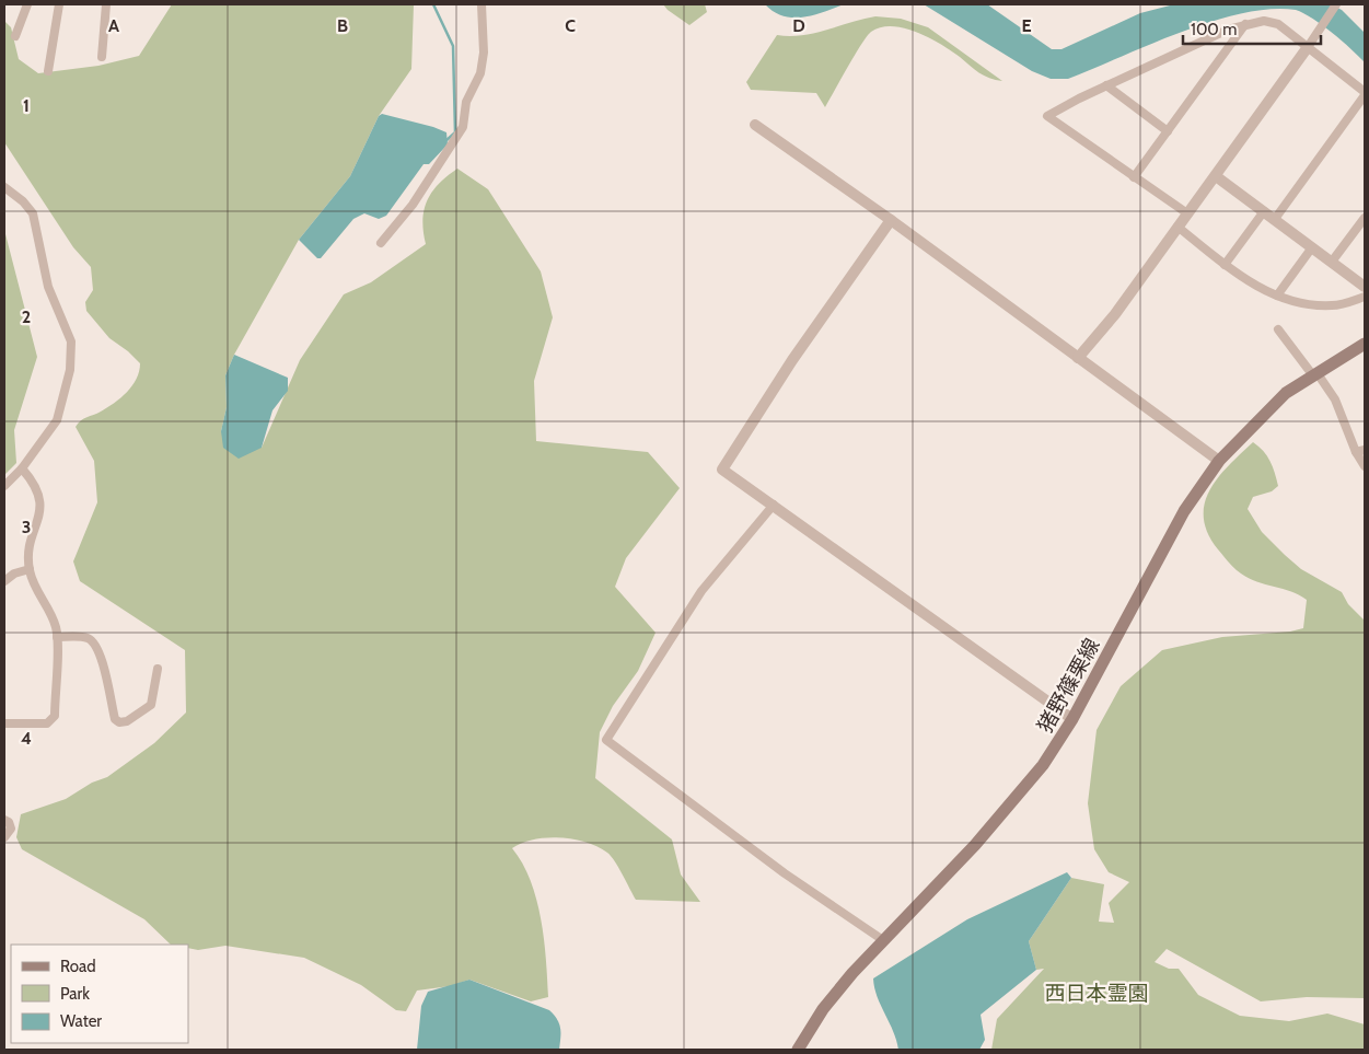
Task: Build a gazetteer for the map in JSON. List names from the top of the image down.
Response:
{
  "streets": {
    "main road": ["猪野篠栗線"]
  },
  "parks": ["西日本霊園"],
  "legend": ["Road", "Park", "Water"],
  "scale_bar": "100 m",
  "grid": {
    "columns": [
      "A",
      "B",
      "C",
      "D",
      "E"
    ],
    "rows": [
      "1",
      "2",
      "3",
      "4"
    ]
  }
}
